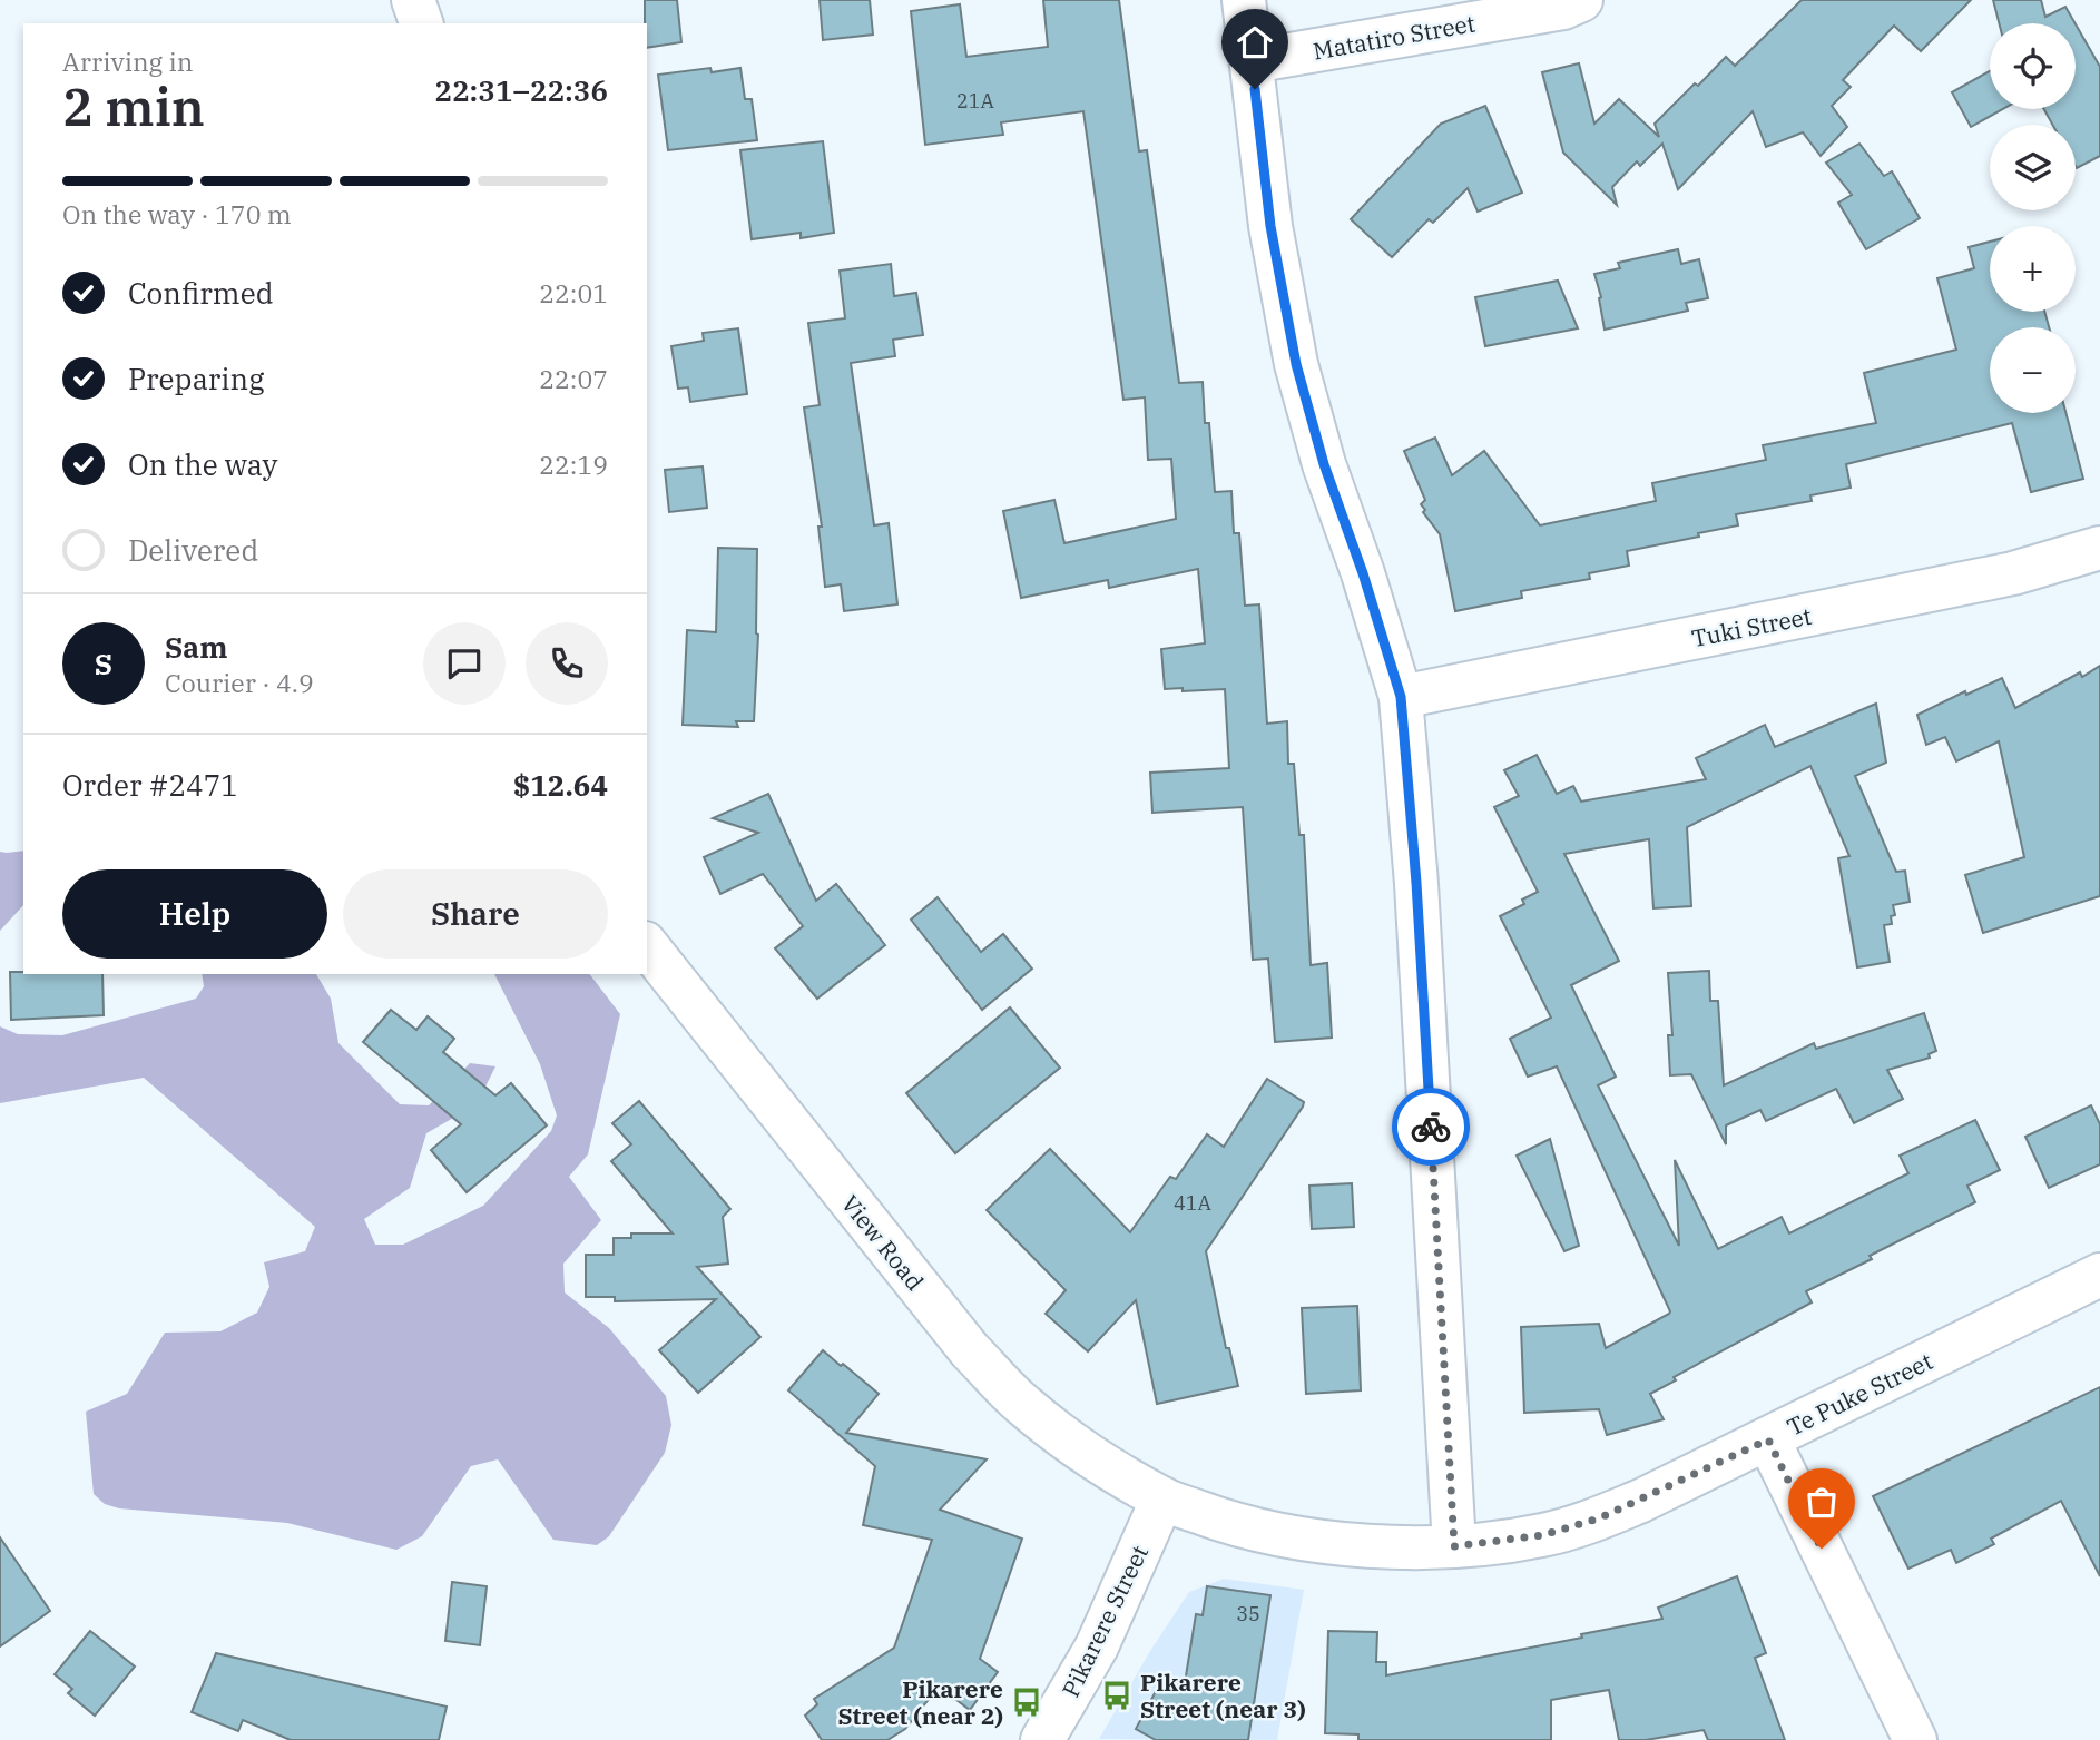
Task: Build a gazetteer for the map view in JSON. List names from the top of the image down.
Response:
{
  "streets": {
    "street": [
      "Matatiro Street",
      "Tuki Street",
      "View Road",
      "Te Puke Street",
      "Pikarere Street"
    ]
  },
  "crossings": [
    ["View Road", "Te Puke Street"],
    ["View Road", "Pikarere Street"],
    ["Te Puke Street", "Pikarere Street"]
  ],
  "places": {
    "bus stop": ["Pikarere Street (near 3)", "Pikarere Street (near 2)"]
  },
  "house_numbers": ["21A", "41A", "35"],
  "page": {
    "map_buttons": ["+", "−"],
    "heading": ["2 min", "Arriving in", "22:31–22:36"],
    "panel": [
      "Sam",
      "Courier · 4.9",
      "Order #2471",
      "$12.64"
    ],
    "bar": "On the way · 170 m",
    "list": [
      ["Confirmed", "22:01"],
      ["Preparing", "22:07"],
      ["On the way", "22:19"],
      "Delivered"
    ],
    "round": "S",
    "buttons": ["Help", "Share"]
  }
}
